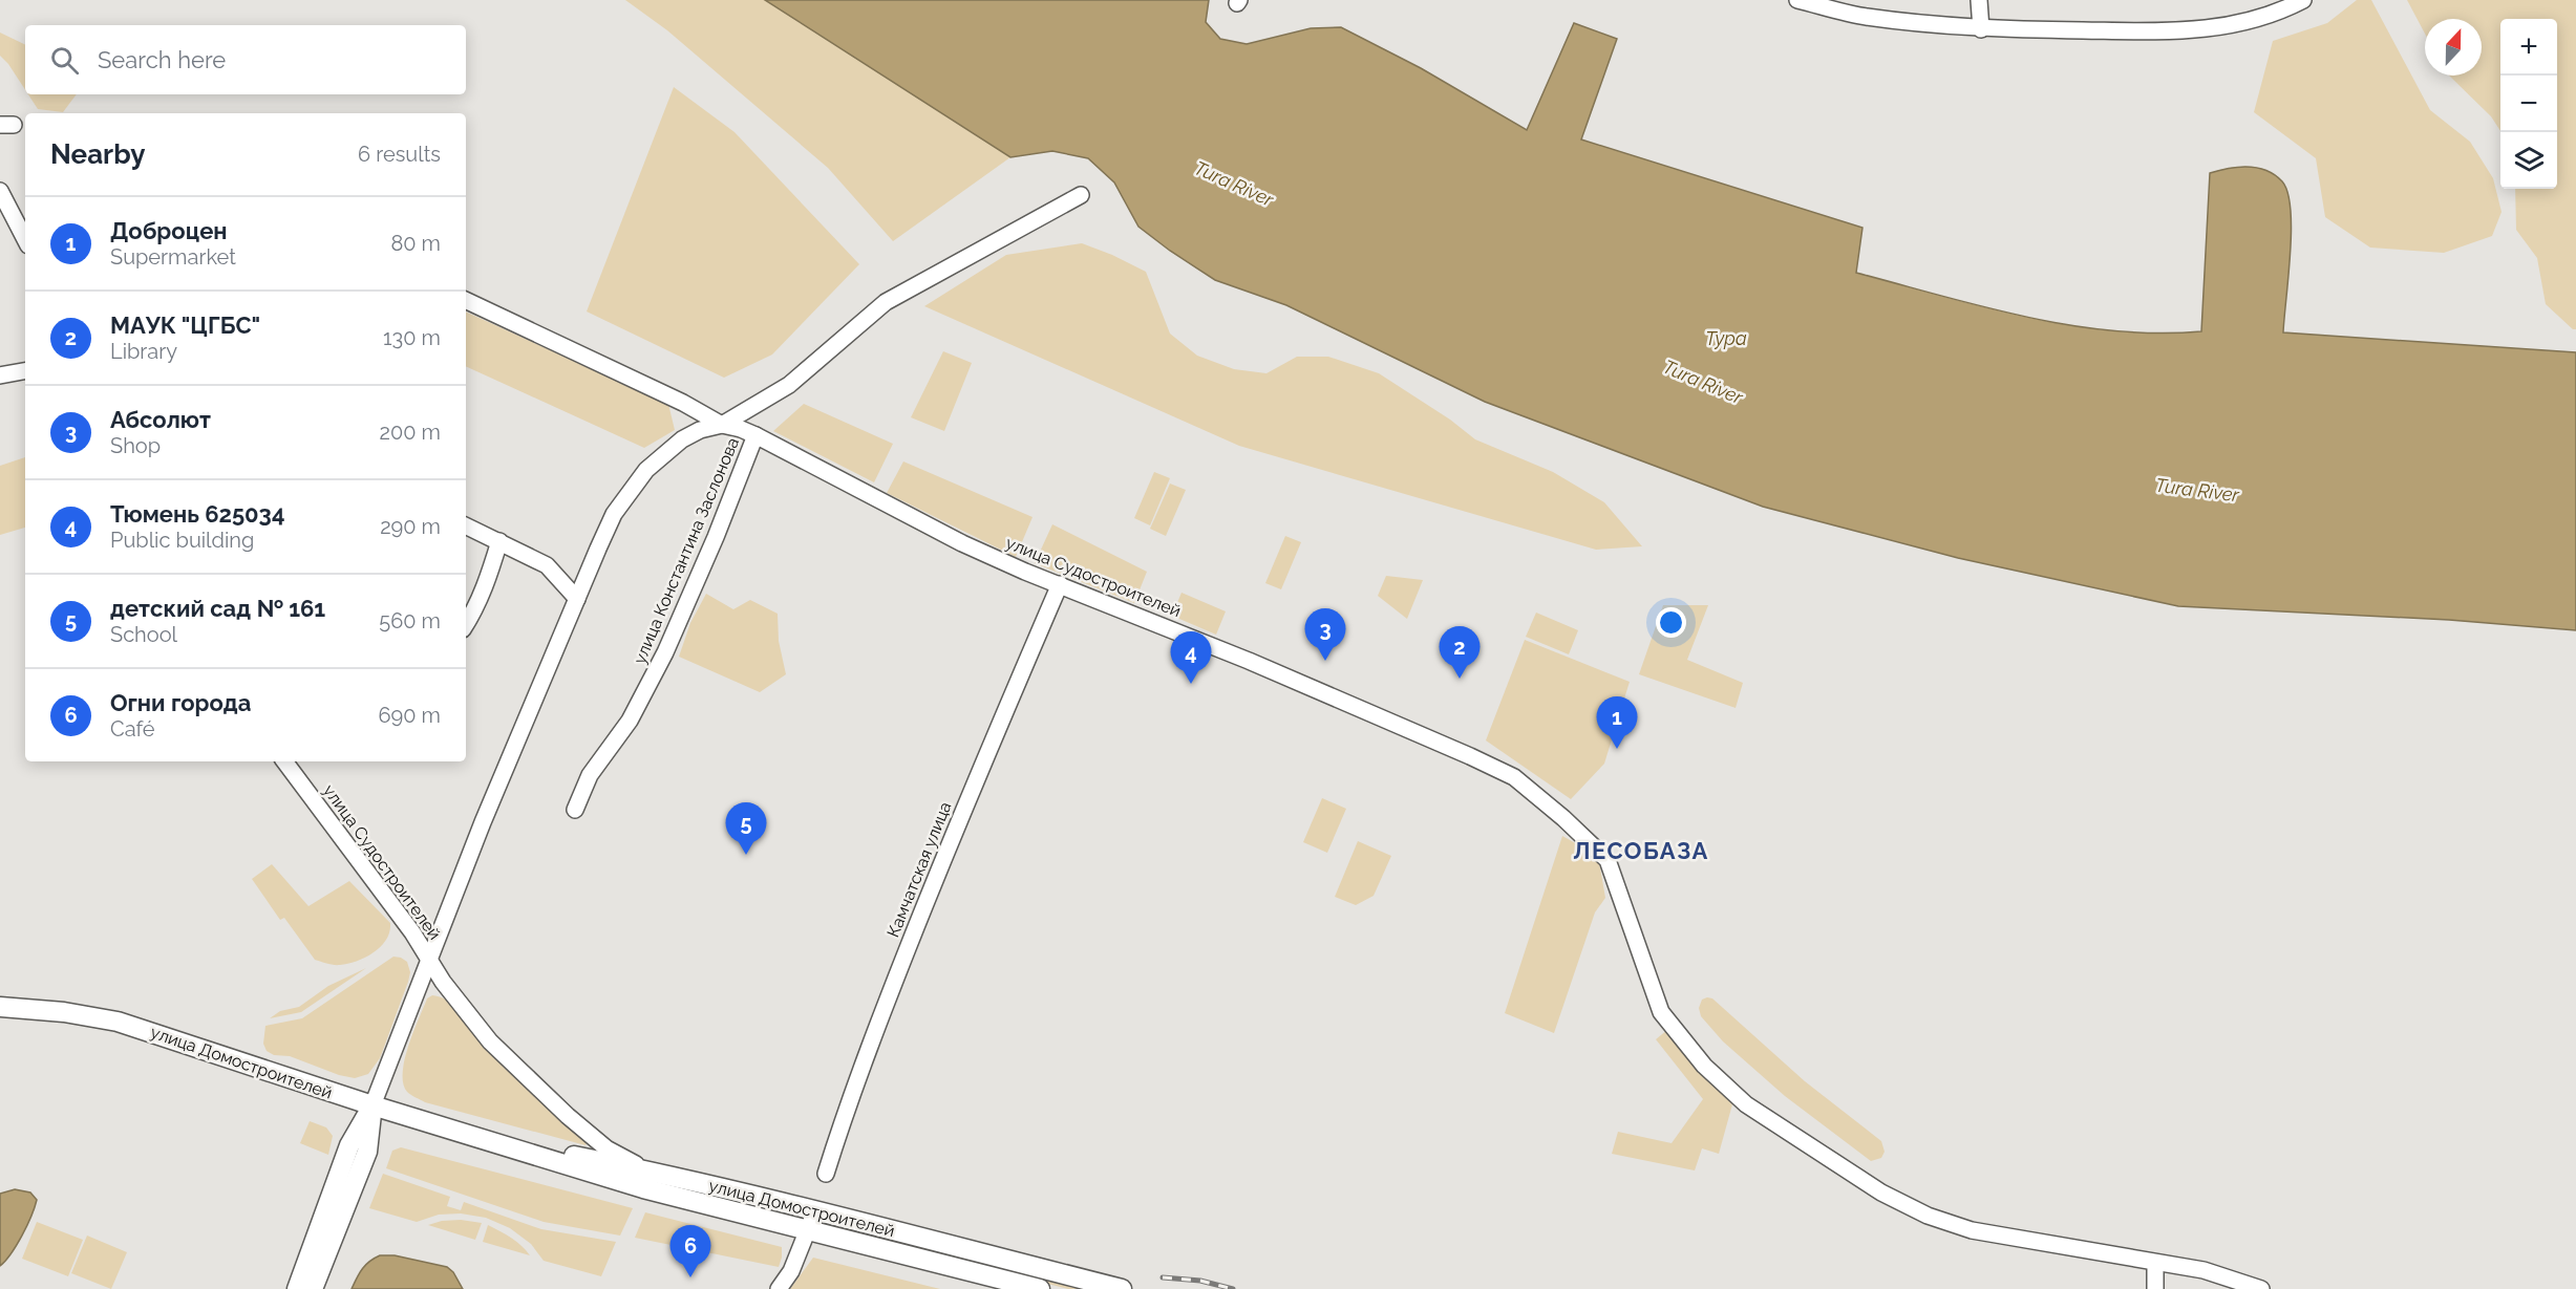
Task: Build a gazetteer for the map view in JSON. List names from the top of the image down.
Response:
{
  "streets": {
    "main road": ["улица Домостроителей"],
    "street": ["улица Константина Заслонова", "улица Судостроителей", "Камчатская улица"]
  },
  "crossings": [
    ["улица Константина Заслонова", "улица Судостроителей"],
    ["улица Судостроителей", "Камчатская улица"],
    ["улица Судостроителей", "улица Домостроителей"]
  ],
  "districts": ["ЛЕСОБАЗА"],
  "water": ["Tura River", "Тура"],
  "north": "top",
  "page": {
    "map_buttons": ["+", "−"],
    "search": "Search here",
    "heading": ["Nearby", "6 results"],
    "list": [
      {
        "mark": "1",
        "name": "Доброцен",
        "note": "Supermarket",
        "value": "80 m"
      },
      {
        "mark": "2",
        "name": "МАУК \"ЦГБС\"",
        "note": "Library",
        "value": "130 m"
      },
      {
        "mark": "3",
        "name": "Абсолют",
        "note": "Shop",
        "value": "200 m"
      },
      {
        "mark": "4",
        "name": "Тюмень 625034",
        "note": "Public building",
        "value": "290 m"
      },
      {
        "mark": "5",
        "name": "детский сад № 161",
        "note": "School",
        "value": "560 m"
      },
      {
        "mark": "6",
        "name": "Огни города",
        "note": "Café",
        "value": "690 m"
      }
    ],
    "pins": [
      "3",
      "2",
      "4",
      "1",
      "5",
      "6"
    ]
  }
}
